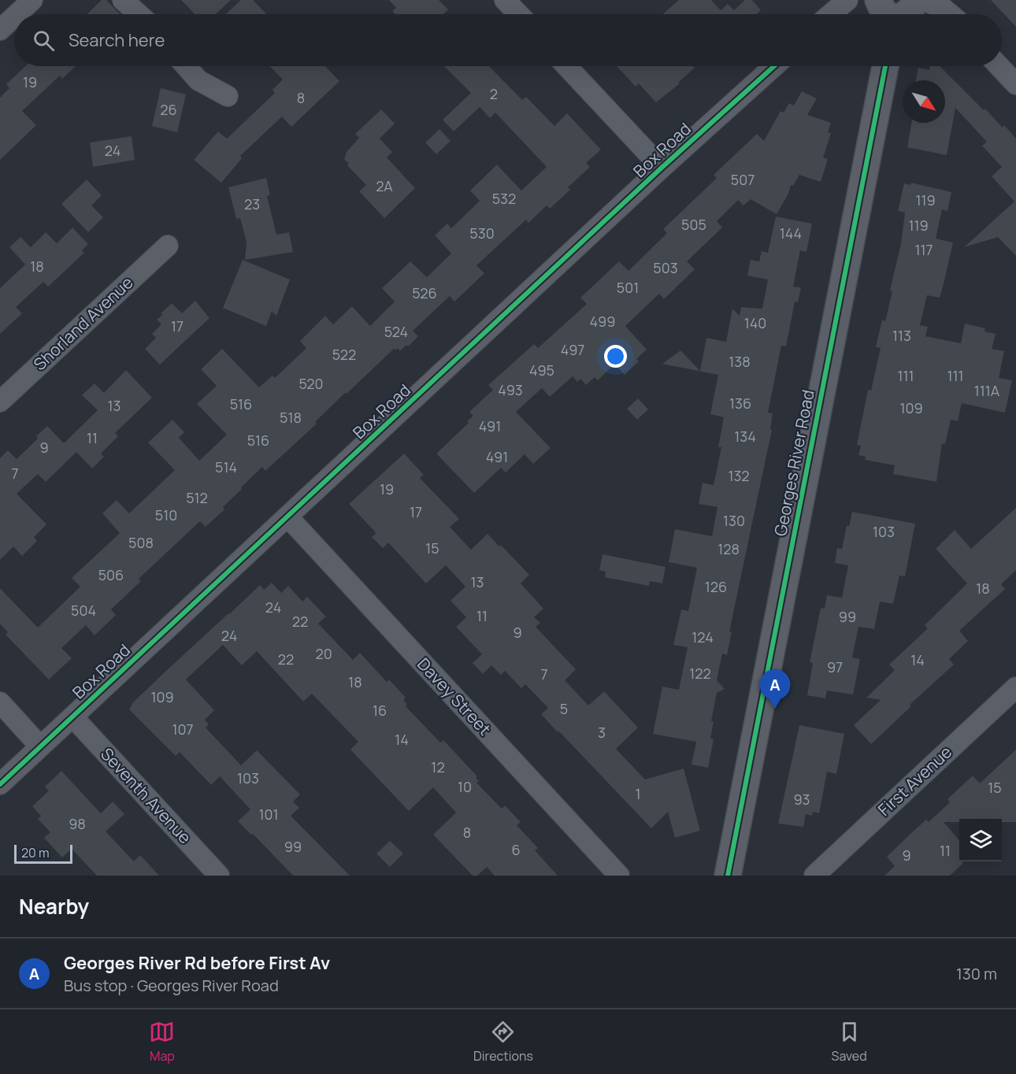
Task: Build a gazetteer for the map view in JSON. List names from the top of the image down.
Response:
{
  "streets": {
    "street": [
      "Box Road",
      "Shorland Avenue",
      "Georges River Road",
      "Davey Street",
      "First Avenue",
      "Seventh Avenue"
    ]
  },
  "crossings": [
    ["Box Road", "Davey Street"],
    ["Box Road", "Seventh Avenue"]
  ],
  "house_numbers": [
    "19",
    "2",
    "8",
    "26",
    "24",
    "507",
    "2A",
    "532",
    "119",
    "23",
    "505",
    "119",
    "530",
    "144",
    "117",
    "18",
    "503",
    "501",
    "526",
    "499",
    "140",
    "17",
    "524",
    "113",
    "497",
    "522",
    "138",
    "495",
    "111",
    "111",
    "520",
    "493",
    "111A",
    "136",
    "516",
    "13",
    "109",
    "518",
    "491",
    "134",
    "11",
    "516",
    "9",
    "491",
    "514",
    "7",
    "132",
    "19",
    "512",
    "17",
    "510",
    "130",
    "103",
    "508",
    "15",
    "128",
    "506",
    "13",
    "126",
    "18",
    "24",
    "504",
    "11",
    "99",
    "22",
    "9",
    "24",
    "124",
    "20",
    "22",
    "14",
    "97",
    "122",
    "7",
    "18",
    "109",
    "5",
    "16",
    "107",
    "3",
    "14",
    "12",
    "103",
    "10",
    "15",
    "1",
    "93",
    "101",
    "98",
    "8",
    "99",
    "6",
    "11",
    "9"
  ],
  "scale_bar": "20 m",
  "north": "bottom right",
  "page": {
    "search": "Search here",
    "pins": "A",
    "scale": "20 m",
    "heading": "Nearby",
    "list": [
      {
        "mark": "A",
        "name": "Georges River Rd before First Av",
        "note": "Bus stop · Georges River Road",
        "value": "130 m"
      }
    ],
    "nav": ["Map", "Directions", "Saved"]
  }
}
